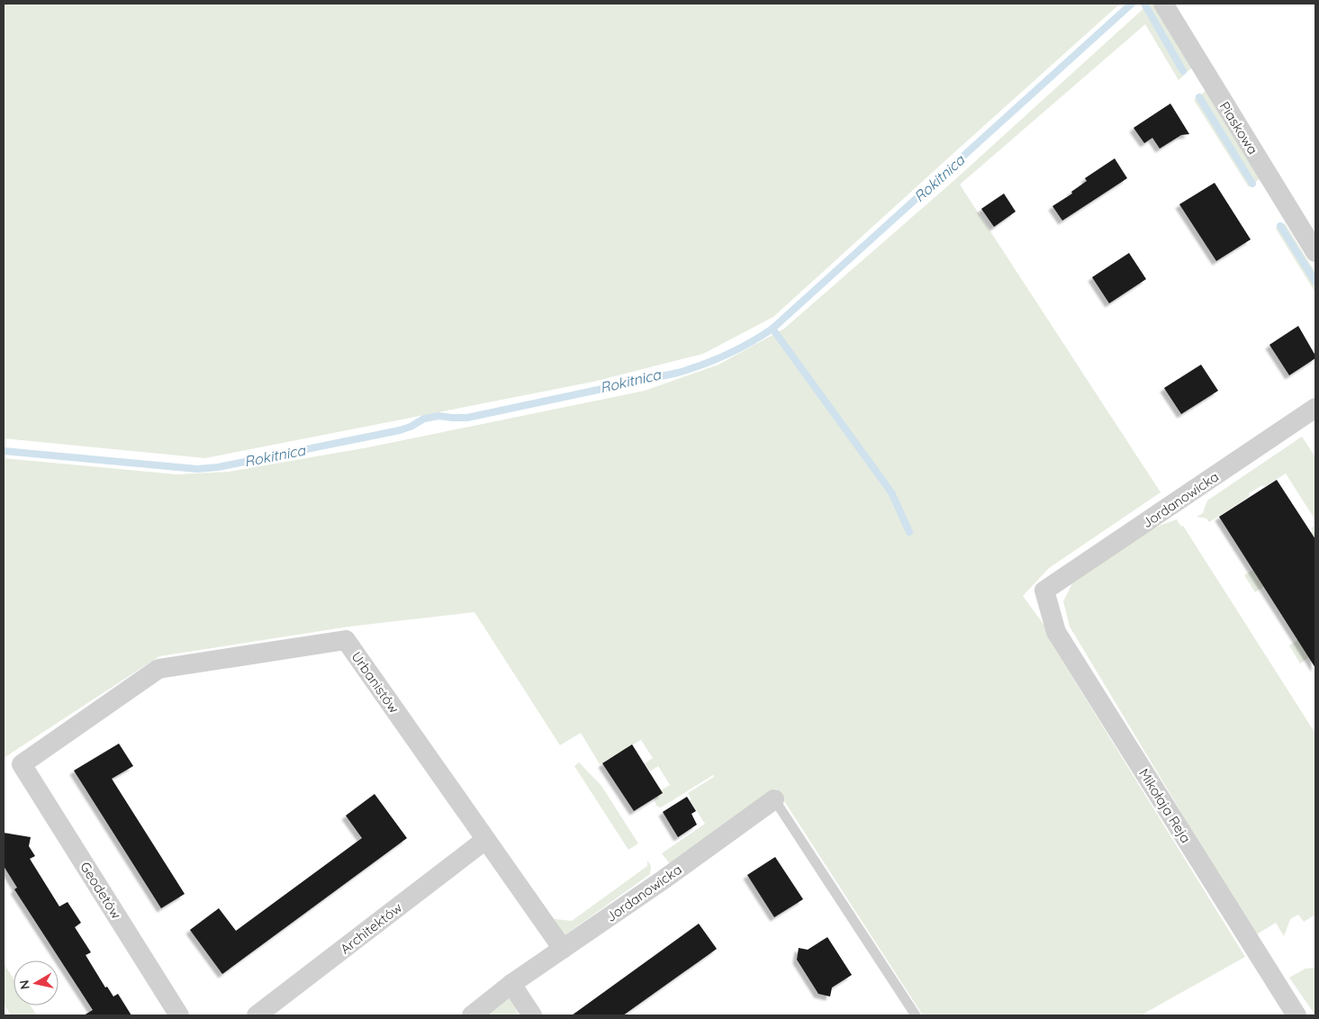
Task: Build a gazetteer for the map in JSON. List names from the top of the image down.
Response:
{
  "streets": {
    "street": [
      "Piaskowa",
      "Jordanowicka",
      "Urbanistów",
      "Mikołaja Reja",
      "Geodetów",
      "Architektów"
    ]
  },
  "crossings": [
    ["Jordanowicka", "Urbanistów"],
    ["Jordanowicka", "Mikołaja Reja"],
    ["Urbanistów", "Geodetów"],
    ["Urbanistów", "Architektów"]
  ],
  "water": ["Rokitnica"],
  "north": "left"
}
